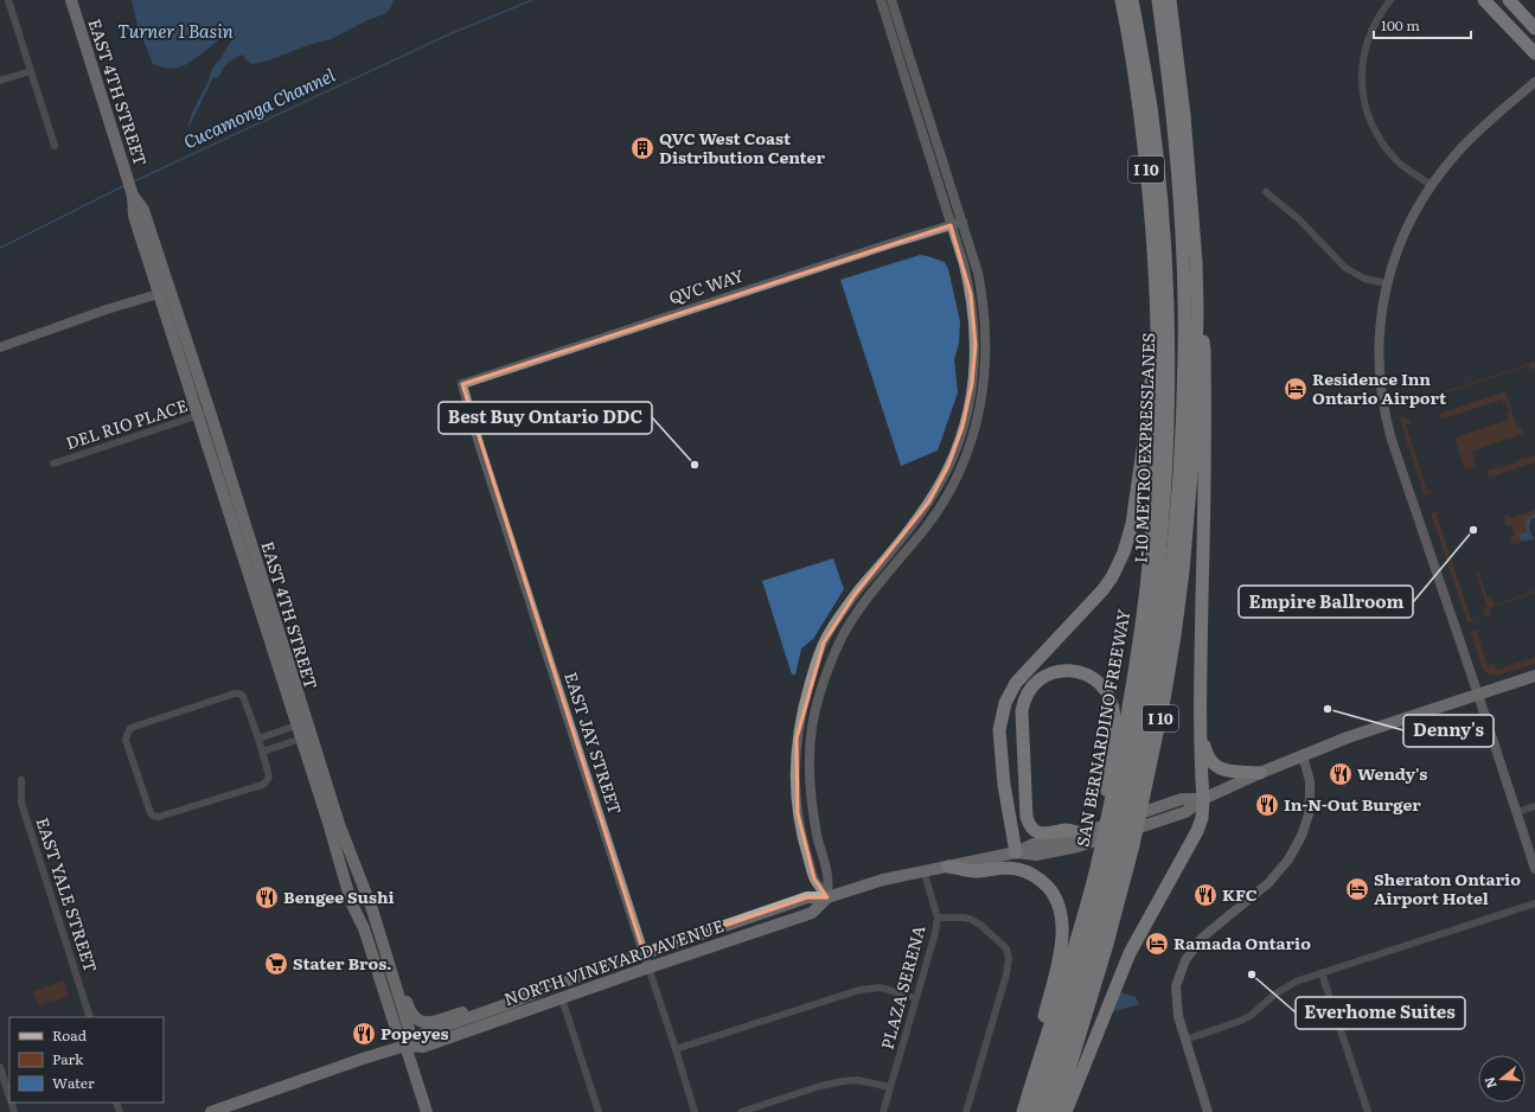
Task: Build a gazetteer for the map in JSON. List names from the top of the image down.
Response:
{
  "streets": {
    "highway": ["I 10", "I-10 METRO EXPRESSLANES", "SAN BERNARDINO FREEWAY"],
    "main road": ["EAST 4TH STREET", "NORTH VINEYARD AVENUE"],
    "street": [
      "QVC WAY",
      "DEL RIO PLACE",
      "EAST JAY STREET",
      "EAST YALE STREET",
      "PLAZA SERENA"
    ]
  },
  "crossings": [
    ["EAST 4TH STREET", "DEL RIO PLACE"],
    ["EAST 4TH STREET", "NORTH VINEYARD AVENUE"],
    ["QVC WAY", "EAST JAY STREET"],
    ["I-10 METRO EXPRESSLANES", "SAN BERNARDINO FREEWAY"],
    ["EAST JAY STREET", "NORTH VINEYARD AVENUE"],
    ["NORTH VINEYARD AVENUE", "PLAZA SERENA"]
  ],
  "water": ["Turner 1 Basin", "Cucamonga Channel"],
  "places": {
    "building": ["QVC West Coast Distribution Center"],
    "hotel": ["Residence Inn Ontario Airport", "Sheraton Ontario Airport Hotel", "Ramada Ontario"],
    "other": [
      "Best Buy Ontario DDC",
      "Empire Ballroom",
      "Denny's",
      "Everhome Suites"
    ],
    "restaurant": [
      "Wendy's",
      "In-N-Out Burger",
      "KFC",
      "Bengee Sushi",
      "Popeyes"
    ],
    "supermarket": ["Stater Bros."]
  },
  "legend": ["Road", "Park", "Water"],
  "scale_bar": "100 m",
  "north": "left"
}
